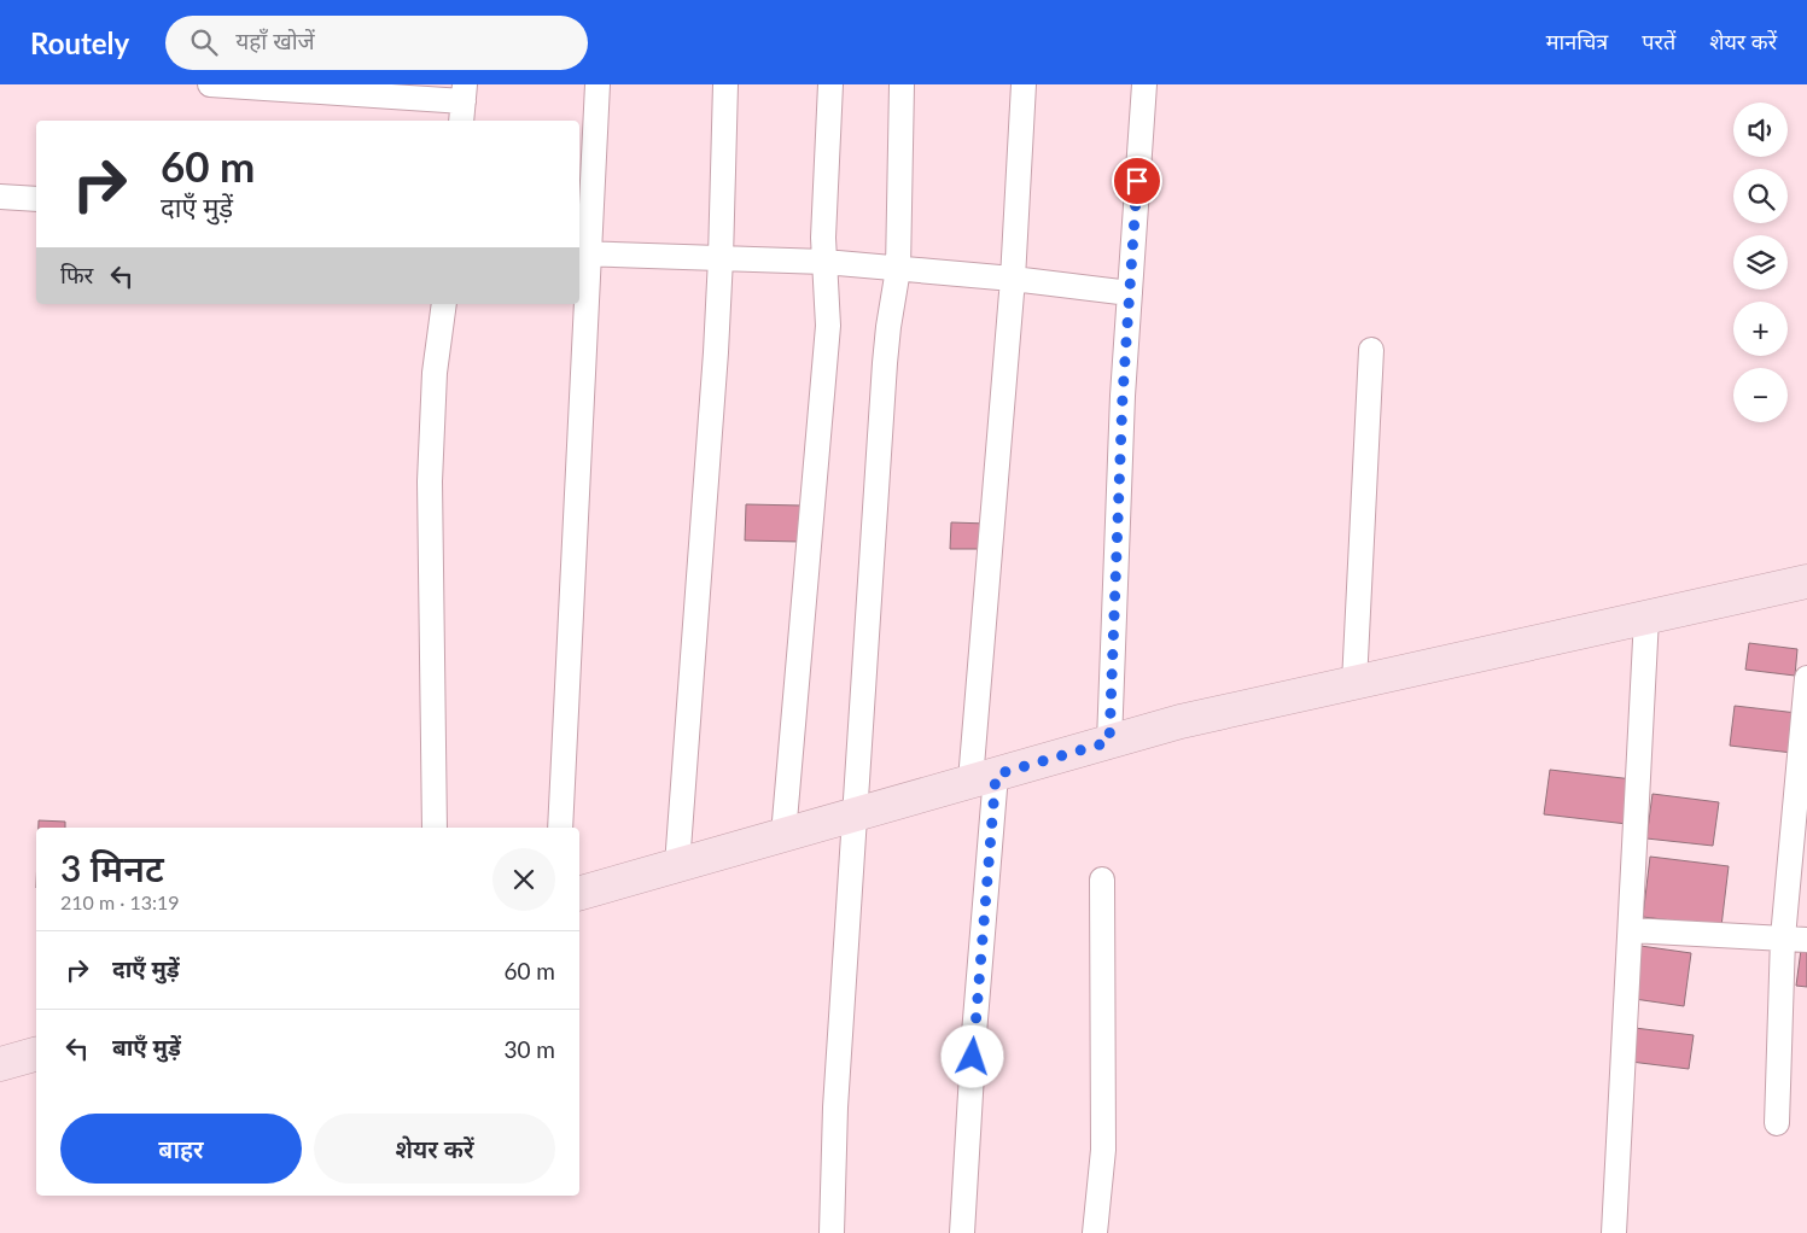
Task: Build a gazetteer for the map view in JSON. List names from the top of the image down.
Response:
{
  "page": {
    "header": "Routely",
    "search": "यहाँ खोजें",
    "nav": ["मानचित्र", "परतें", "शेयर करें"],
    "map_buttons": ["+", "−"],
    "turn": ["60 m", "दाएँ मुड़ें"],
    "then": "फिर",
    "heading": ["3 मिनट", "210 m · 13:19"],
    "list": [
      {
        "name": "दाएँ मुड़ें",
        "value": "60 m"
      },
      {
        "name": "बाएँ मुड़ें",
        "value": "30 m"
      }
    ],
    "buttons": ["बाहर", "शेयर करें"]
  }
}
